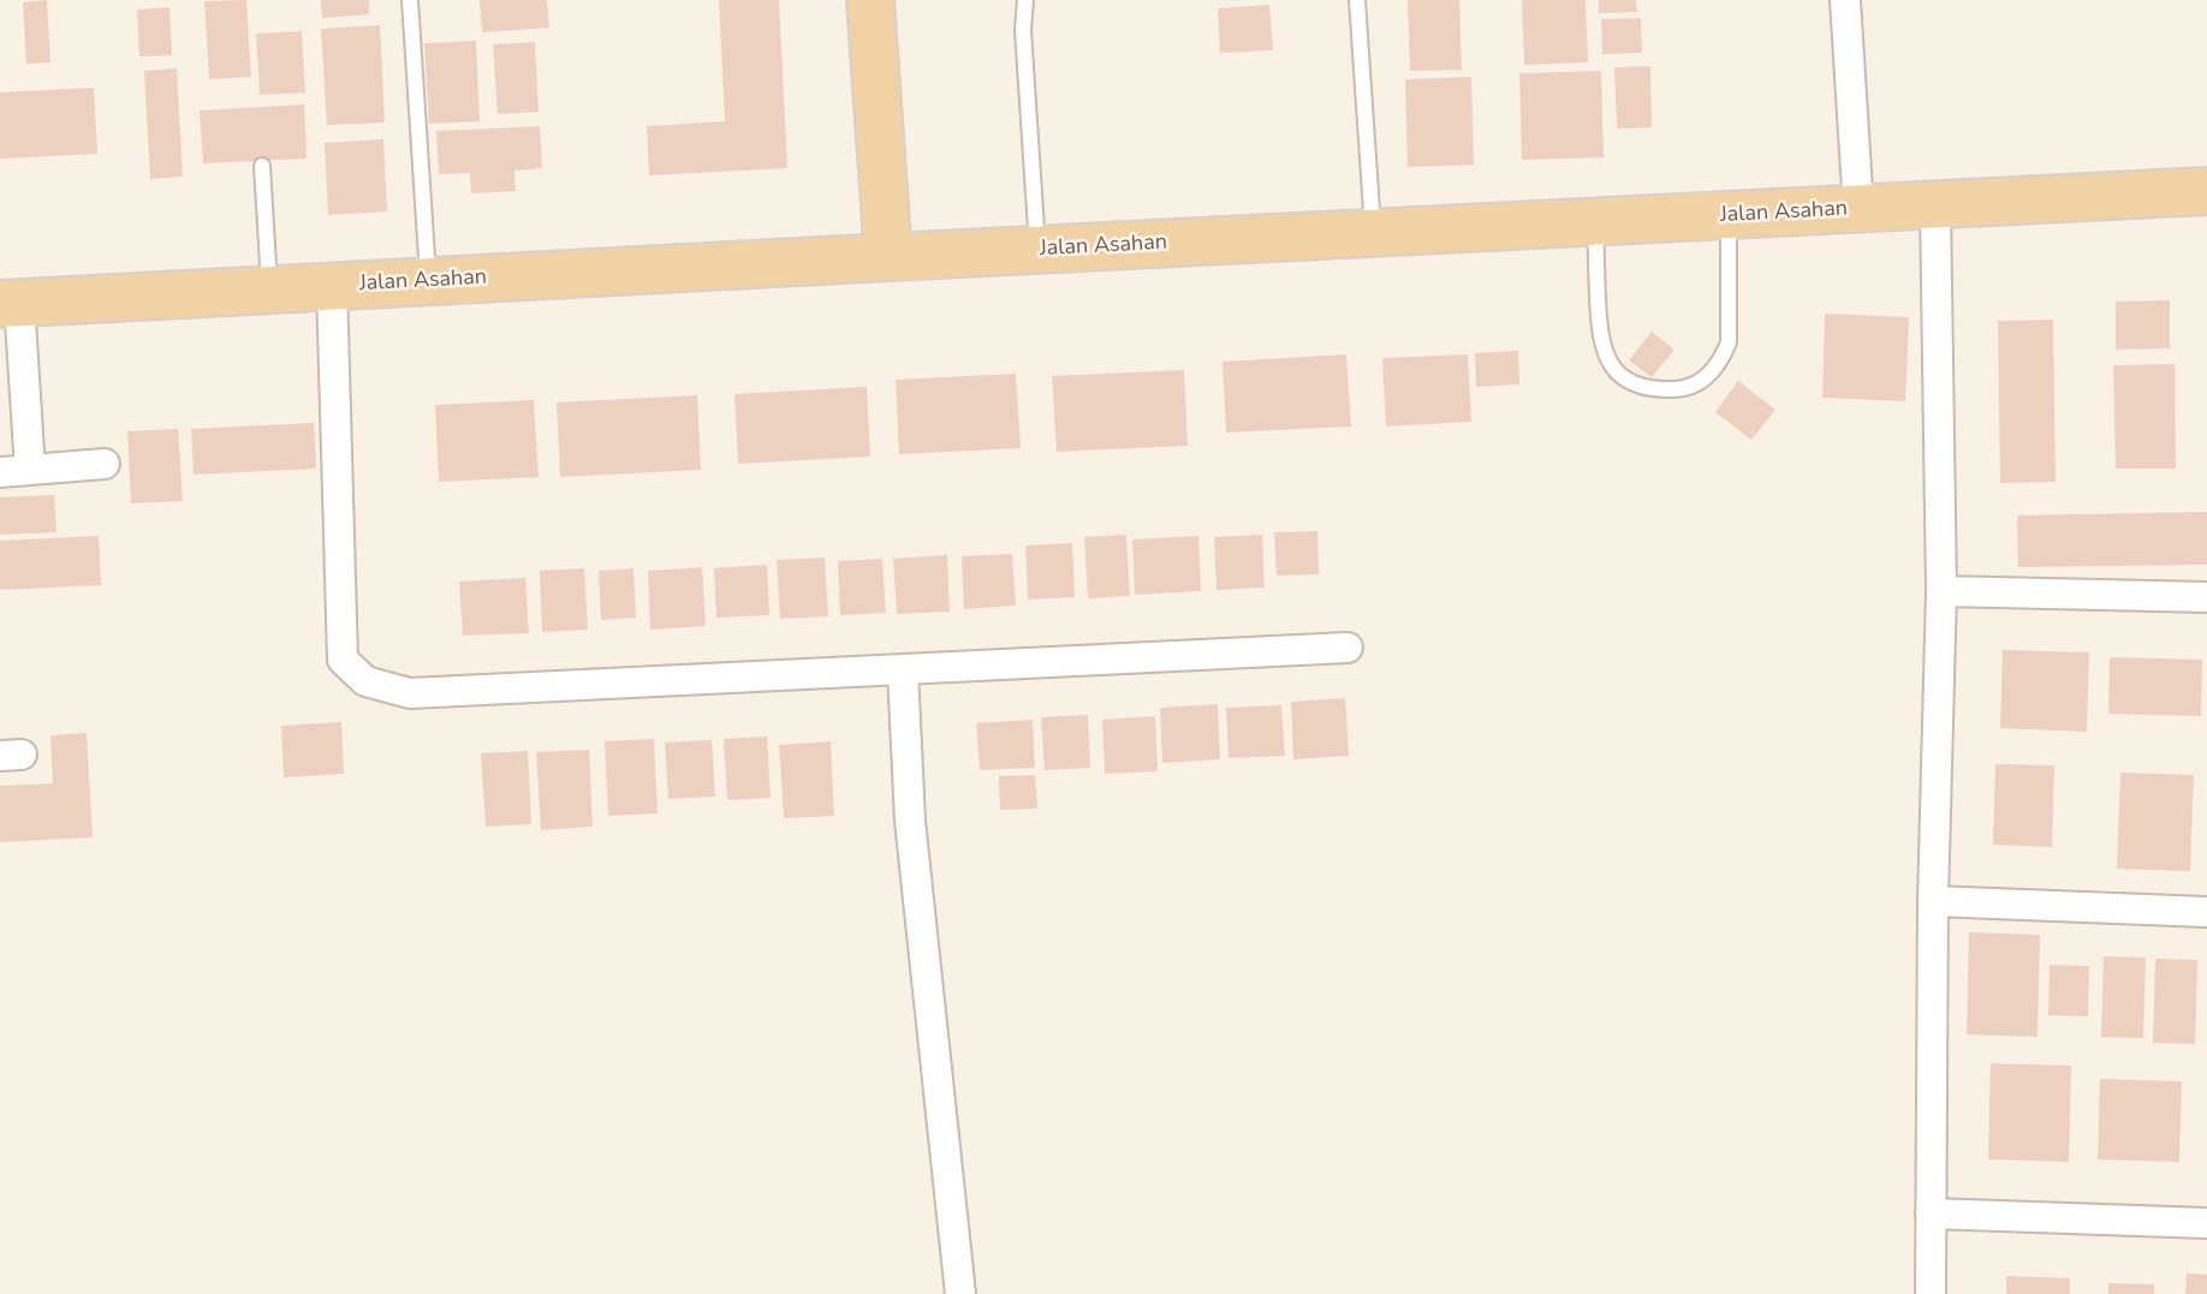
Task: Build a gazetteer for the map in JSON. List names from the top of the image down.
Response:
{
  "streets": {
    "main road": ["Jalan Asahan"]
  }
}
